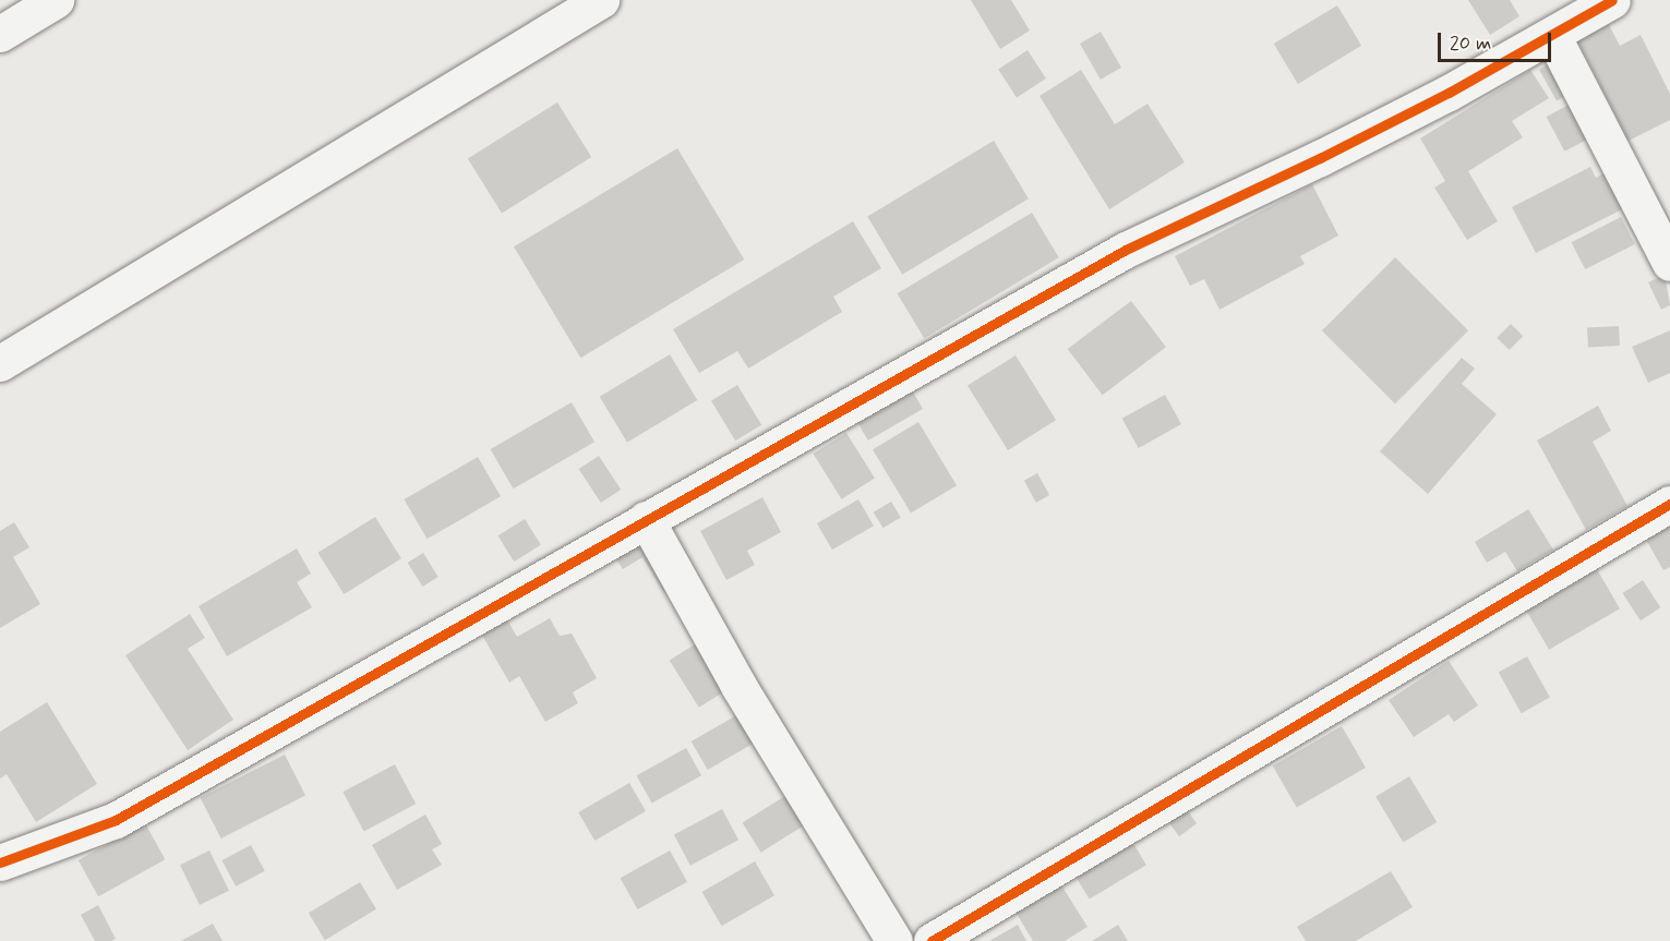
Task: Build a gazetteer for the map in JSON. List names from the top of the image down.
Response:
{
  "scale_bar": "20 m"
}
